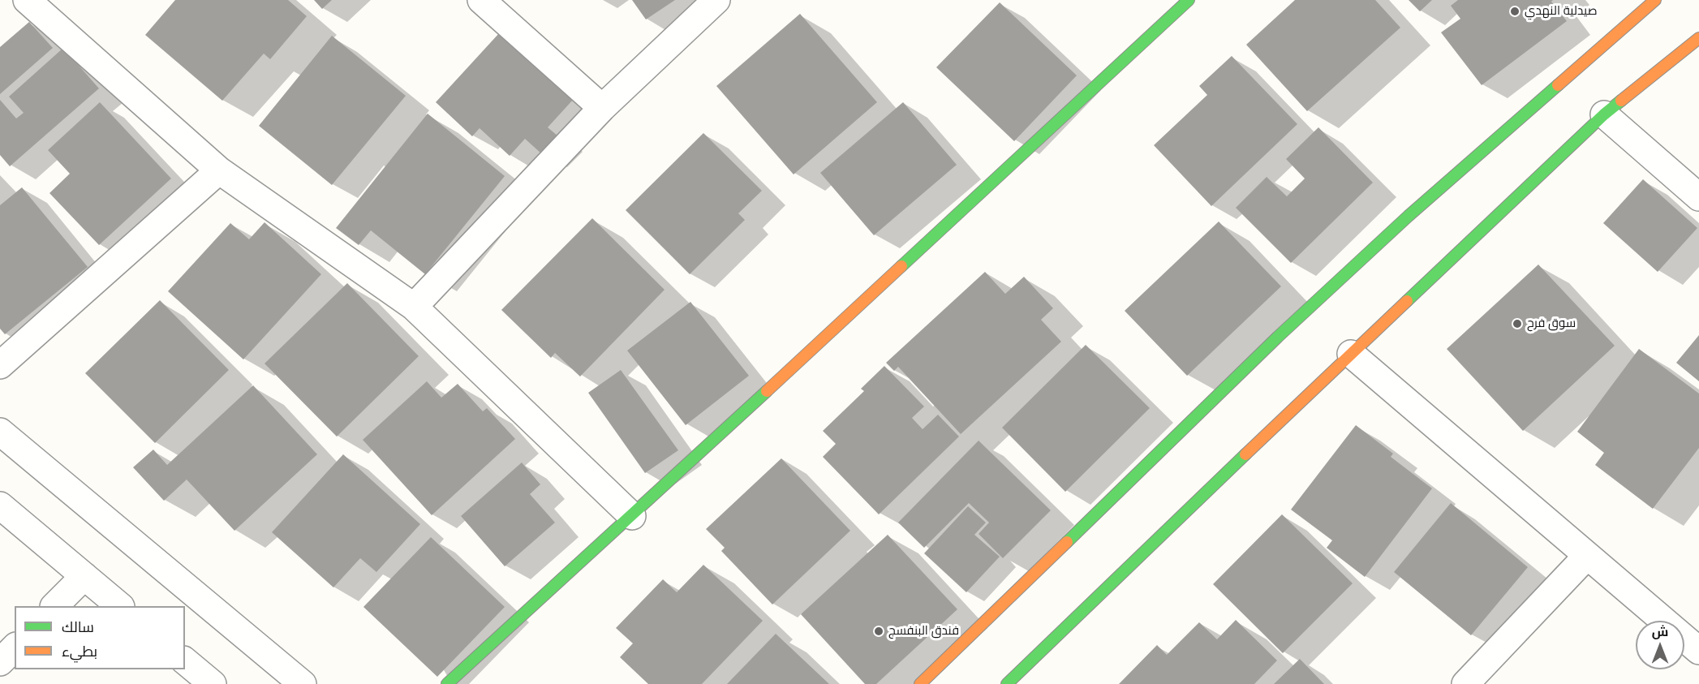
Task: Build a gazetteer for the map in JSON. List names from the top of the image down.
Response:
{
  "places": ["صيدلية النهدي", "سوق فرح", "فندق البنفسج"],
  "legend": ["سالك", "بطيء"],
  "north": "top"
}
